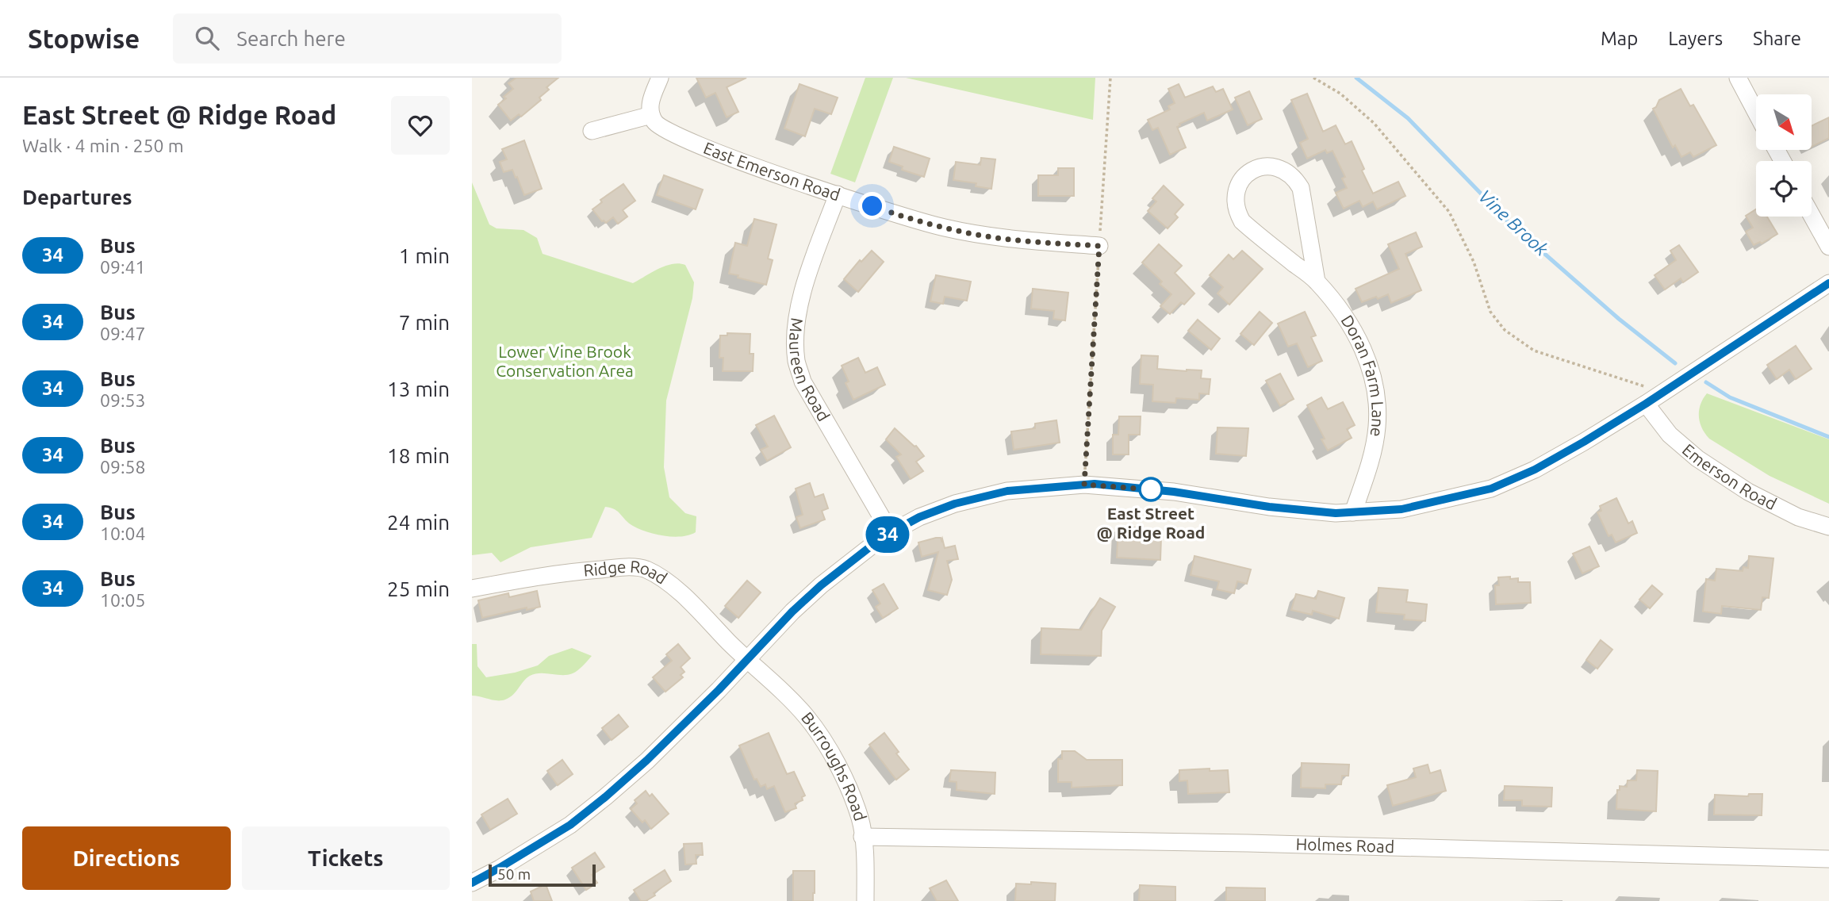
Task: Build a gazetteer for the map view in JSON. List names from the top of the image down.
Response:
{
  "streets": {
    "street": [
      "East Emerson Road",
      "Maureen Road",
      "Doran Farm Lane",
      "Emerson Road",
      "Ridge Road",
      "Burroughs Road",
      "Holmes Road"
    ]
  },
  "crossings": [
    ["East Emerson Road", "Maureen Road"],
    ["Ridge Road", "Burroughs Road"],
    ["Burroughs Road", "Holmes Road"]
  ],
  "water": ["Vine Brook"],
  "parks": ["Lower Vine Brook Conservation Area"],
  "places": ["East Street @ Ridge Road"],
  "lines": ["bus line 34"],
  "scale_bar": "50 m",
  "north": "bottom right",
  "page": {
    "header": "Stopwise",
    "search": "Search here",
    "nav": ["Map", "Layers", "Share"],
    "heading": [
      ["East Street @ Ridge Road", "Walk · 4 min · 250 m"],
      "Departures"
    ],
    "on_map": "34",
    "list": [
      {
        "mark": "34",
        "name": "Bus",
        "note": "09:41",
        "value": "1 min"
      },
      {
        "mark": "34",
        "name": "Bus",
        "note": "09:47",
        "value": "7 min"
      },
      {
        "mark": "34",
        "name": "Bus",
        "note": "09:53",
        "value": "13 min"
      },
      {
        "mark": "34",
        "name": "Bus",
        "note": "09:58",
        "value": "18 min"
      },
      {
        "mark": "34",
        "name": "Bus",
        "note": "10:04",
        "value": "24 min"
      },
      {
        "mark": "34",
        "name": "Bus",
        "note": "10:05",
        "value": "25 min"
      }
    ],
    "buttons": ["Directions", "Tickets"],
    "scale": "50 m"
  }
}
